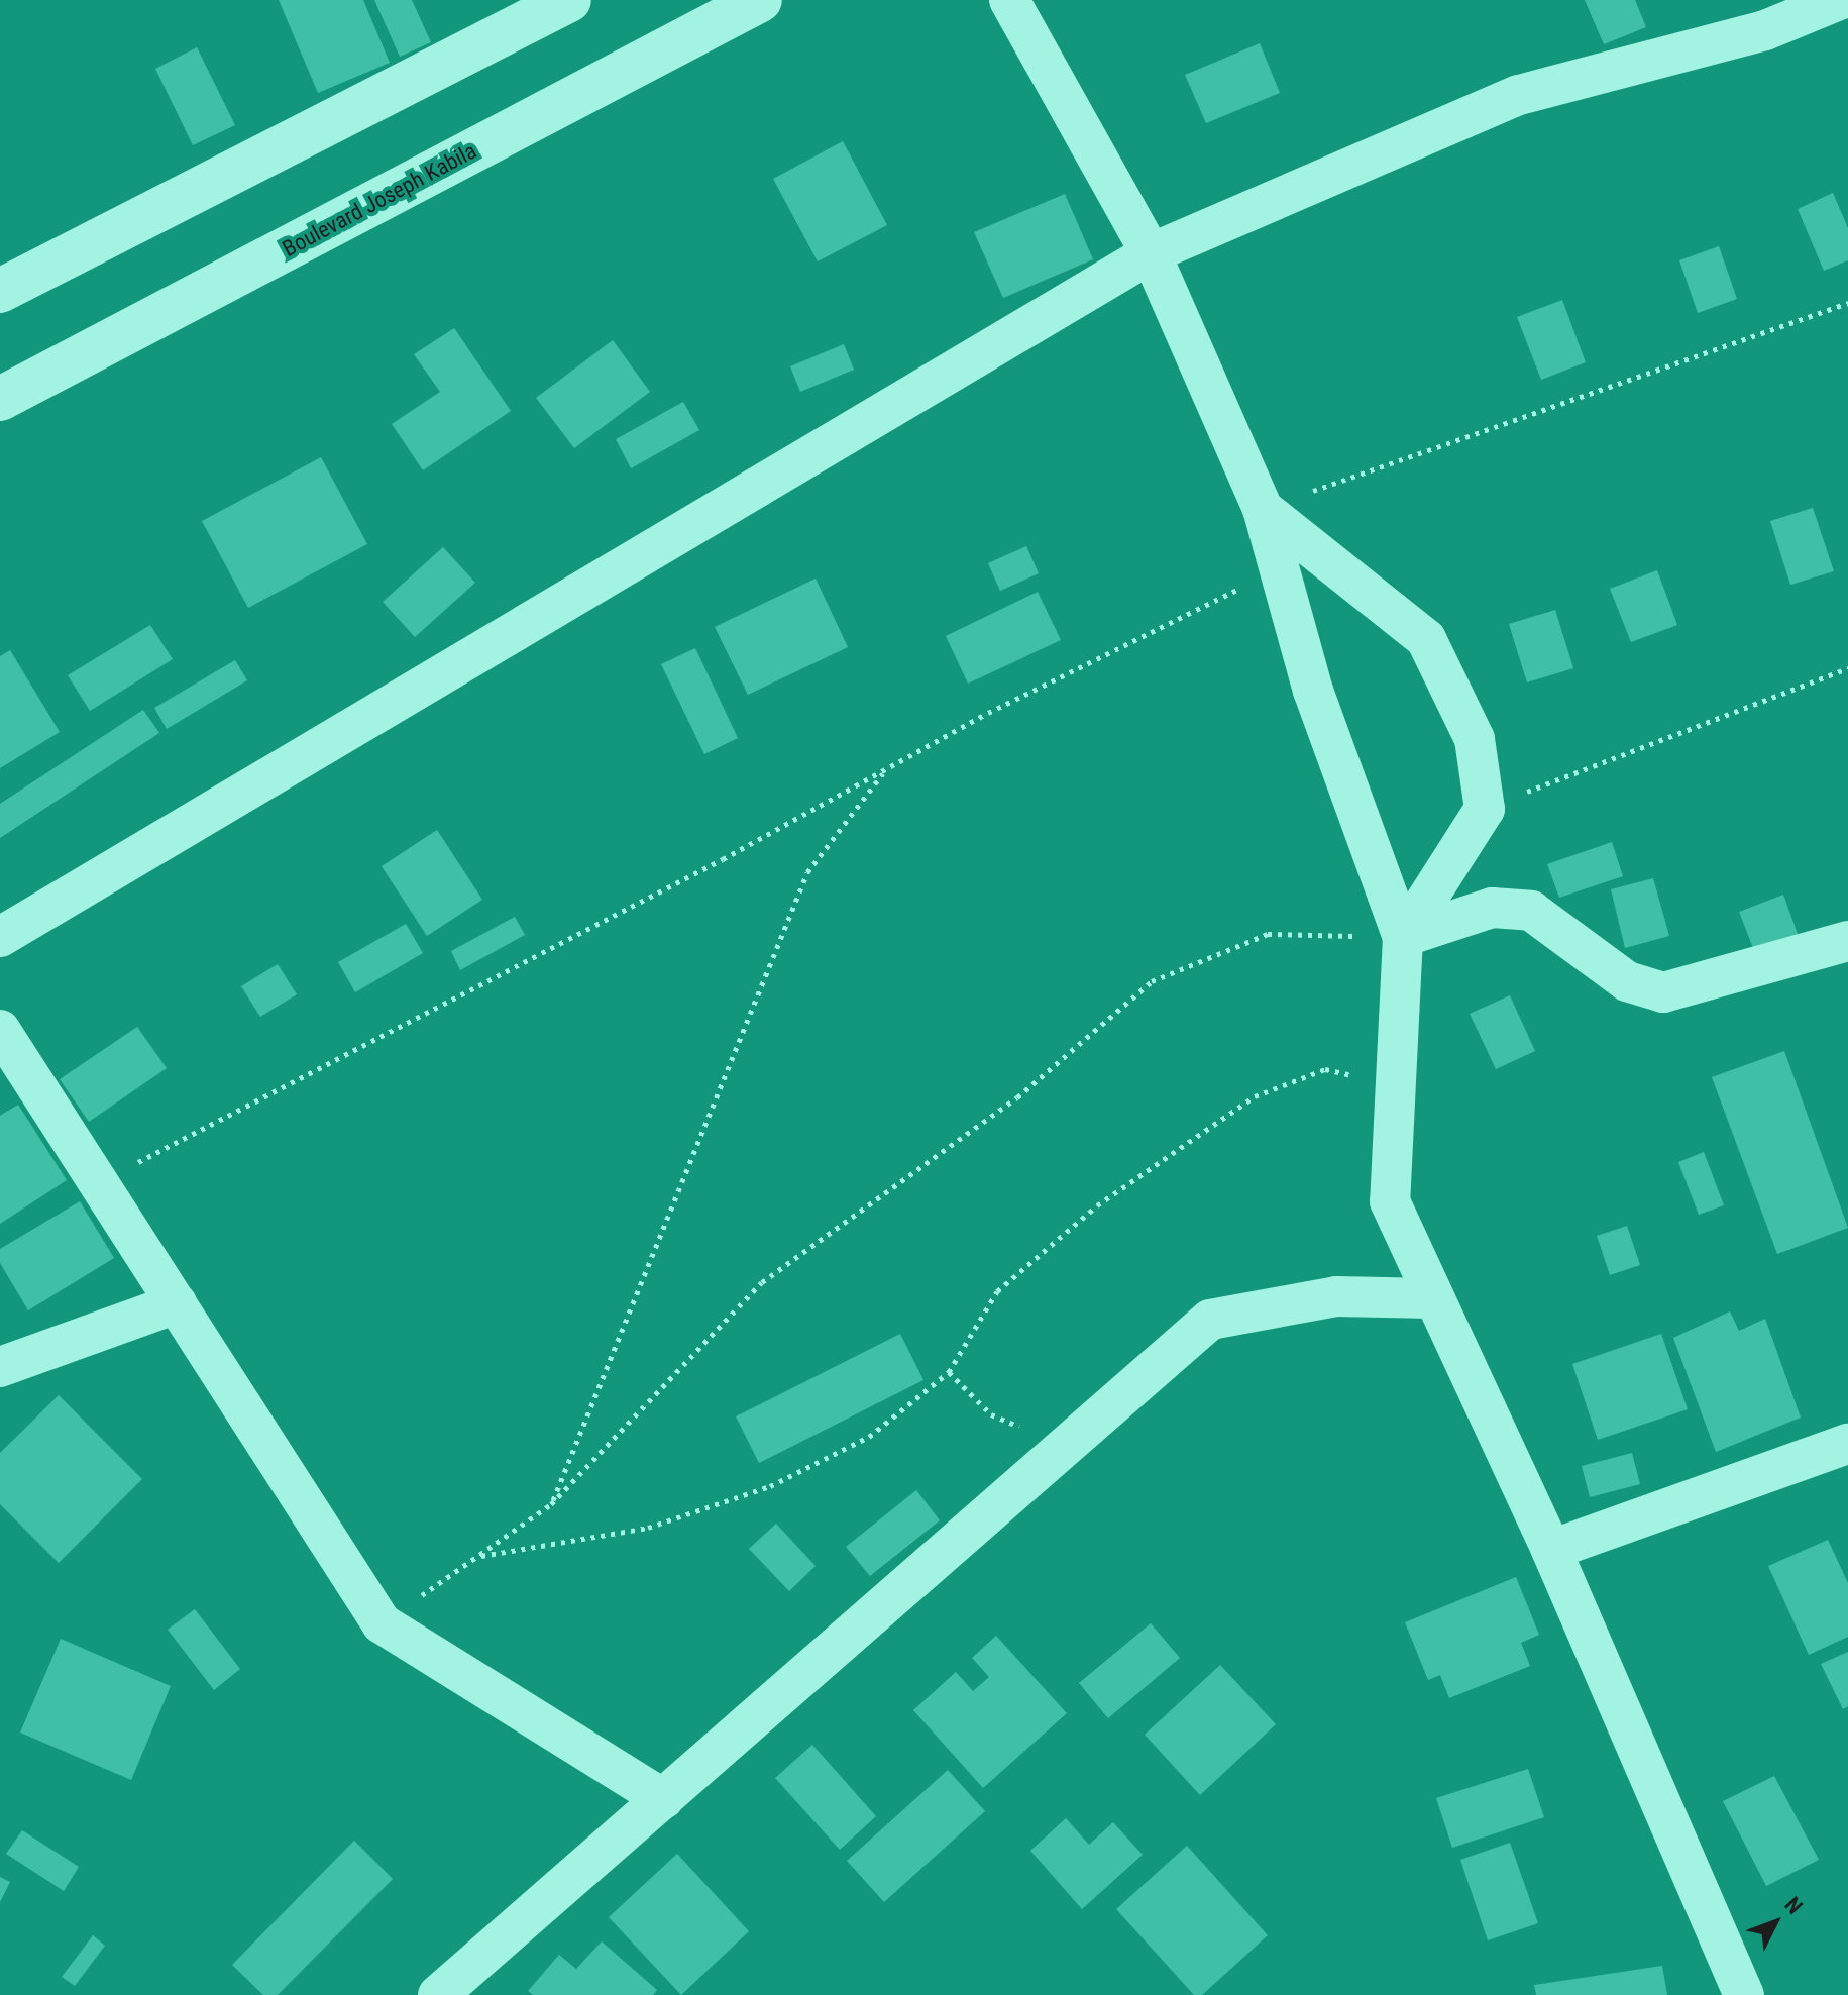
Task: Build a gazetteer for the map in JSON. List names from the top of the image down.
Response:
{
  "streets": {
    "street": ["Boulevard Joseph Kabila"]
  },
  "north": "top right"
}
